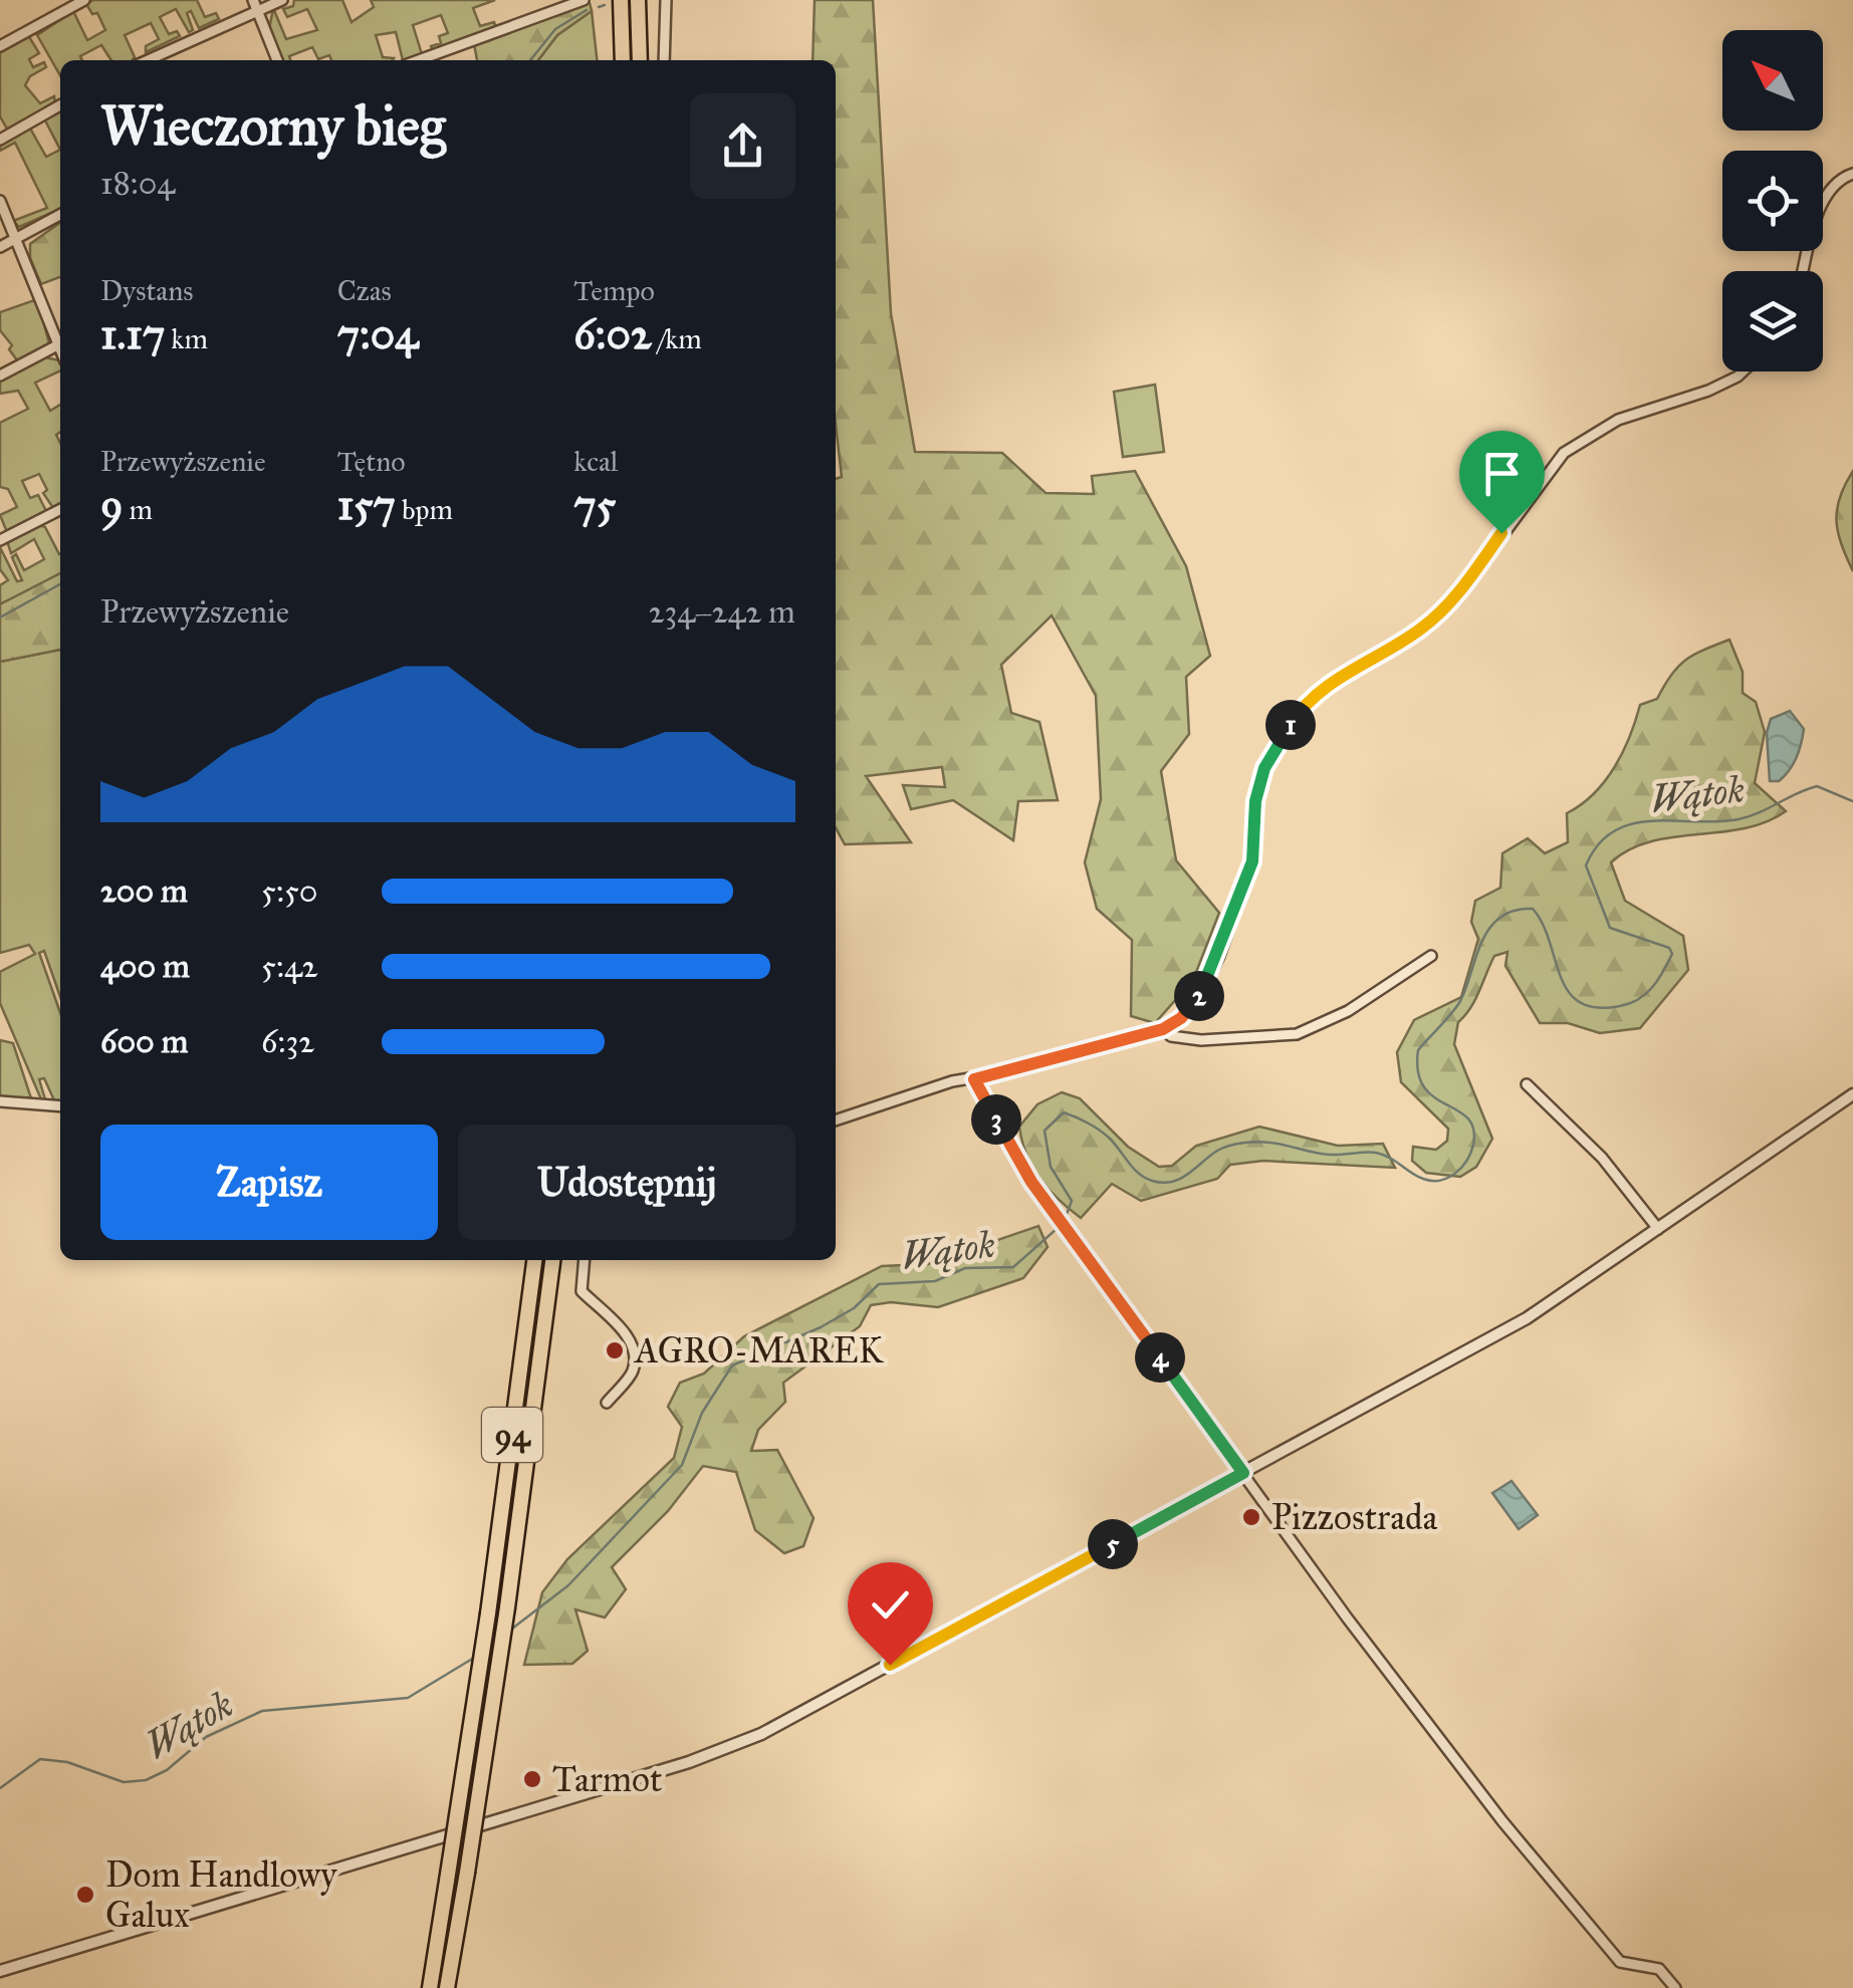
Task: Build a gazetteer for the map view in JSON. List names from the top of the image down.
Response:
{
  "streets": {
    "main road": ["94"]
  },
  "water": ["Wątok"],
  "places": [
    "AGRO-MAREK",
    "Pizzostrada",
    "Tarmot",
    "Dom Handlowy Galux"
  ],
  "north": "top left",
  "page": {
    "heading": ["Wieczorny bieg", "18:04"],
    "stats": [
      ["Dystans", "1.17 km"],
      ["Czas", "7:04"],
      ["Tempo", "6:02 /km"],
      ["Przewyższenie", "9 m"],
      ["Tętno", "157 bpm"],
      ["kcal", "75"]
    ],
    "chart": ["Przewyższenie", "234–242 m"],
    "pins": [
      "1",
      "2",
      "3",
      "4",
      "5"
    ],
    "list": [
      {
        "name": "200 m",
        "note": "5:50"
      },
      {
        "name": "400 m",
        "note": "5:42"
      },
      {
        "name": "600 m",
        "note": "6:32"
      }
    ],
    "buttons": ["Zapisz", "Udostępnij"]
  }
}
